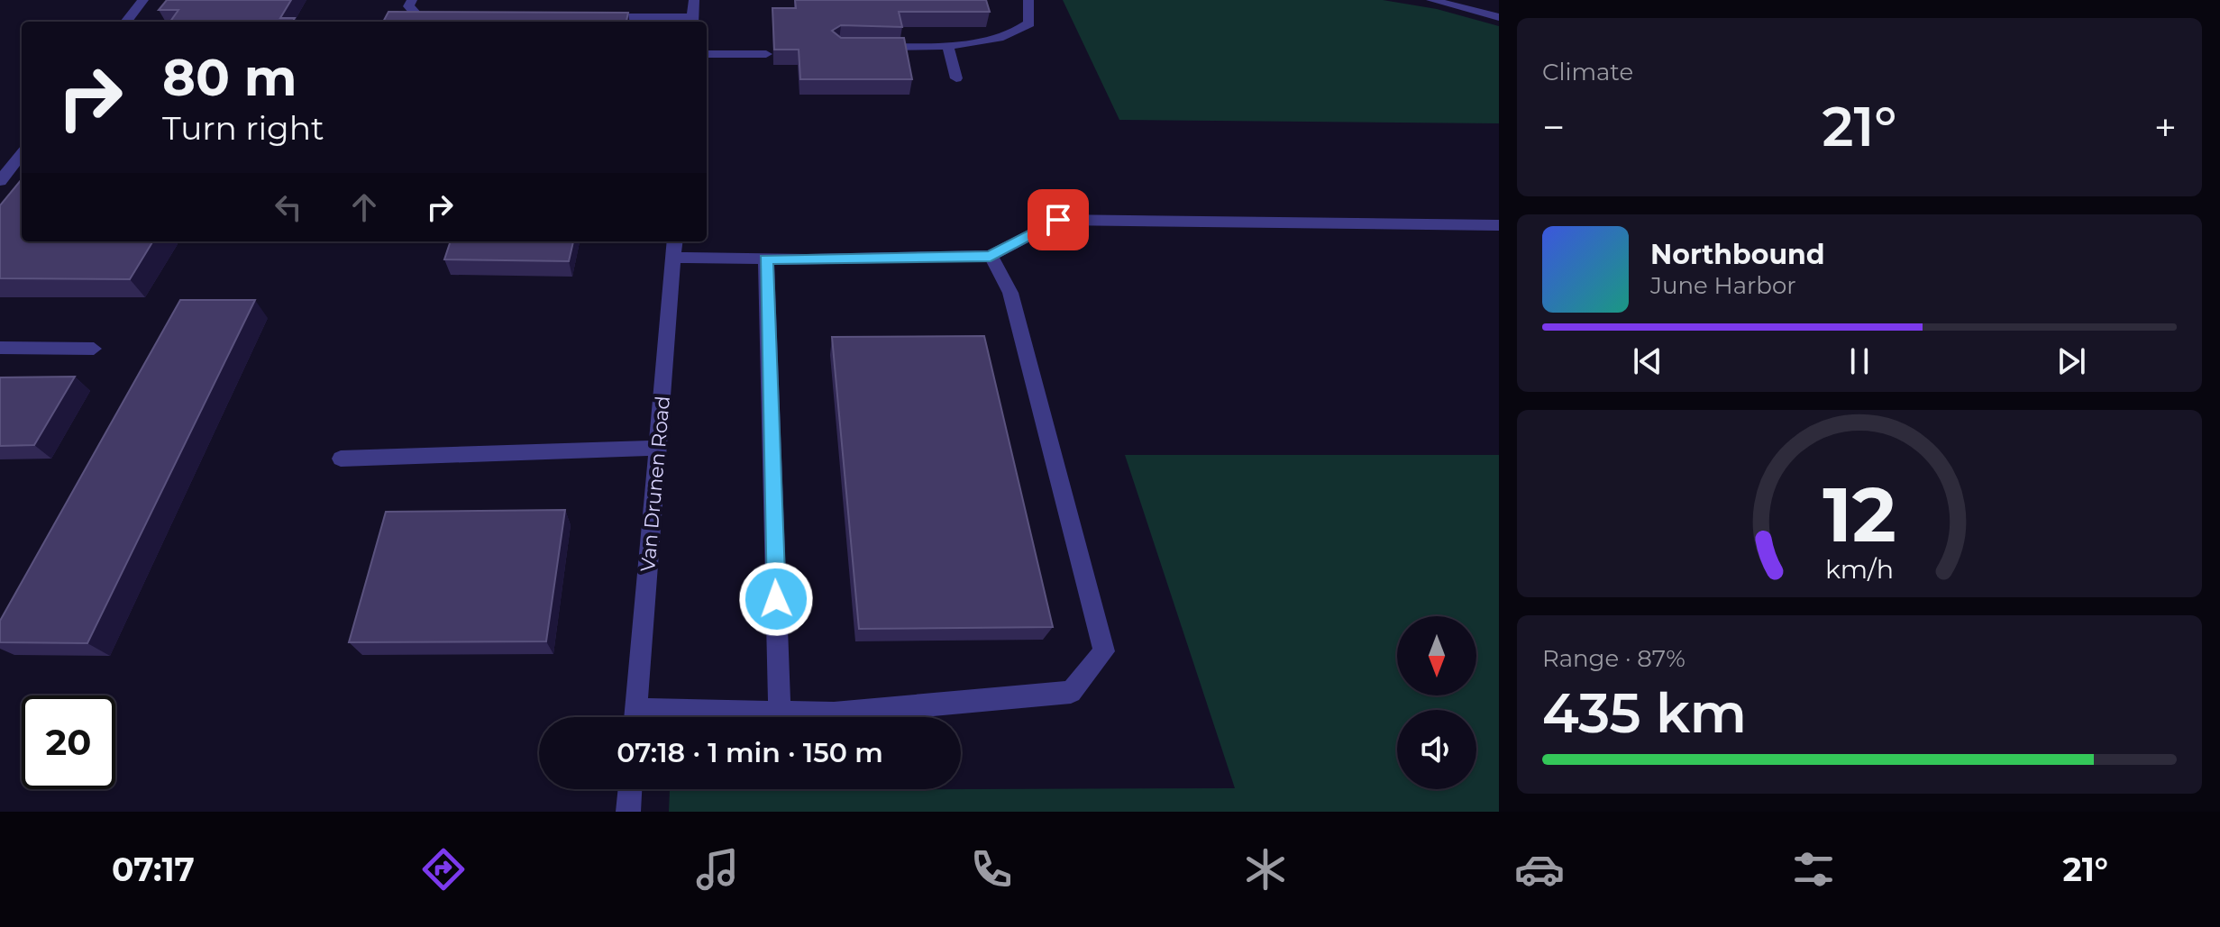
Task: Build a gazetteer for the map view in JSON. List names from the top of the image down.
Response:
{
  "streets": {
    "street": ["Van Drunen Road"]
  },
  "north": "bottom",
  "page": {
    "tile": [
      "Climate",
      ["Range · 87%", "435 km"]
    ],
    "turn": ["80 m", "Turn right"],
    "heat": ["−", "21°", "+"],
    "song": ["Northbound", "June Harbor"],
    "limit": "20",
    "trip": "07:18 · 1 min · 150 m",
    "tabs": ["07:17", "21°"],
    "gauge": ["12", "km/h"]
  }
}
